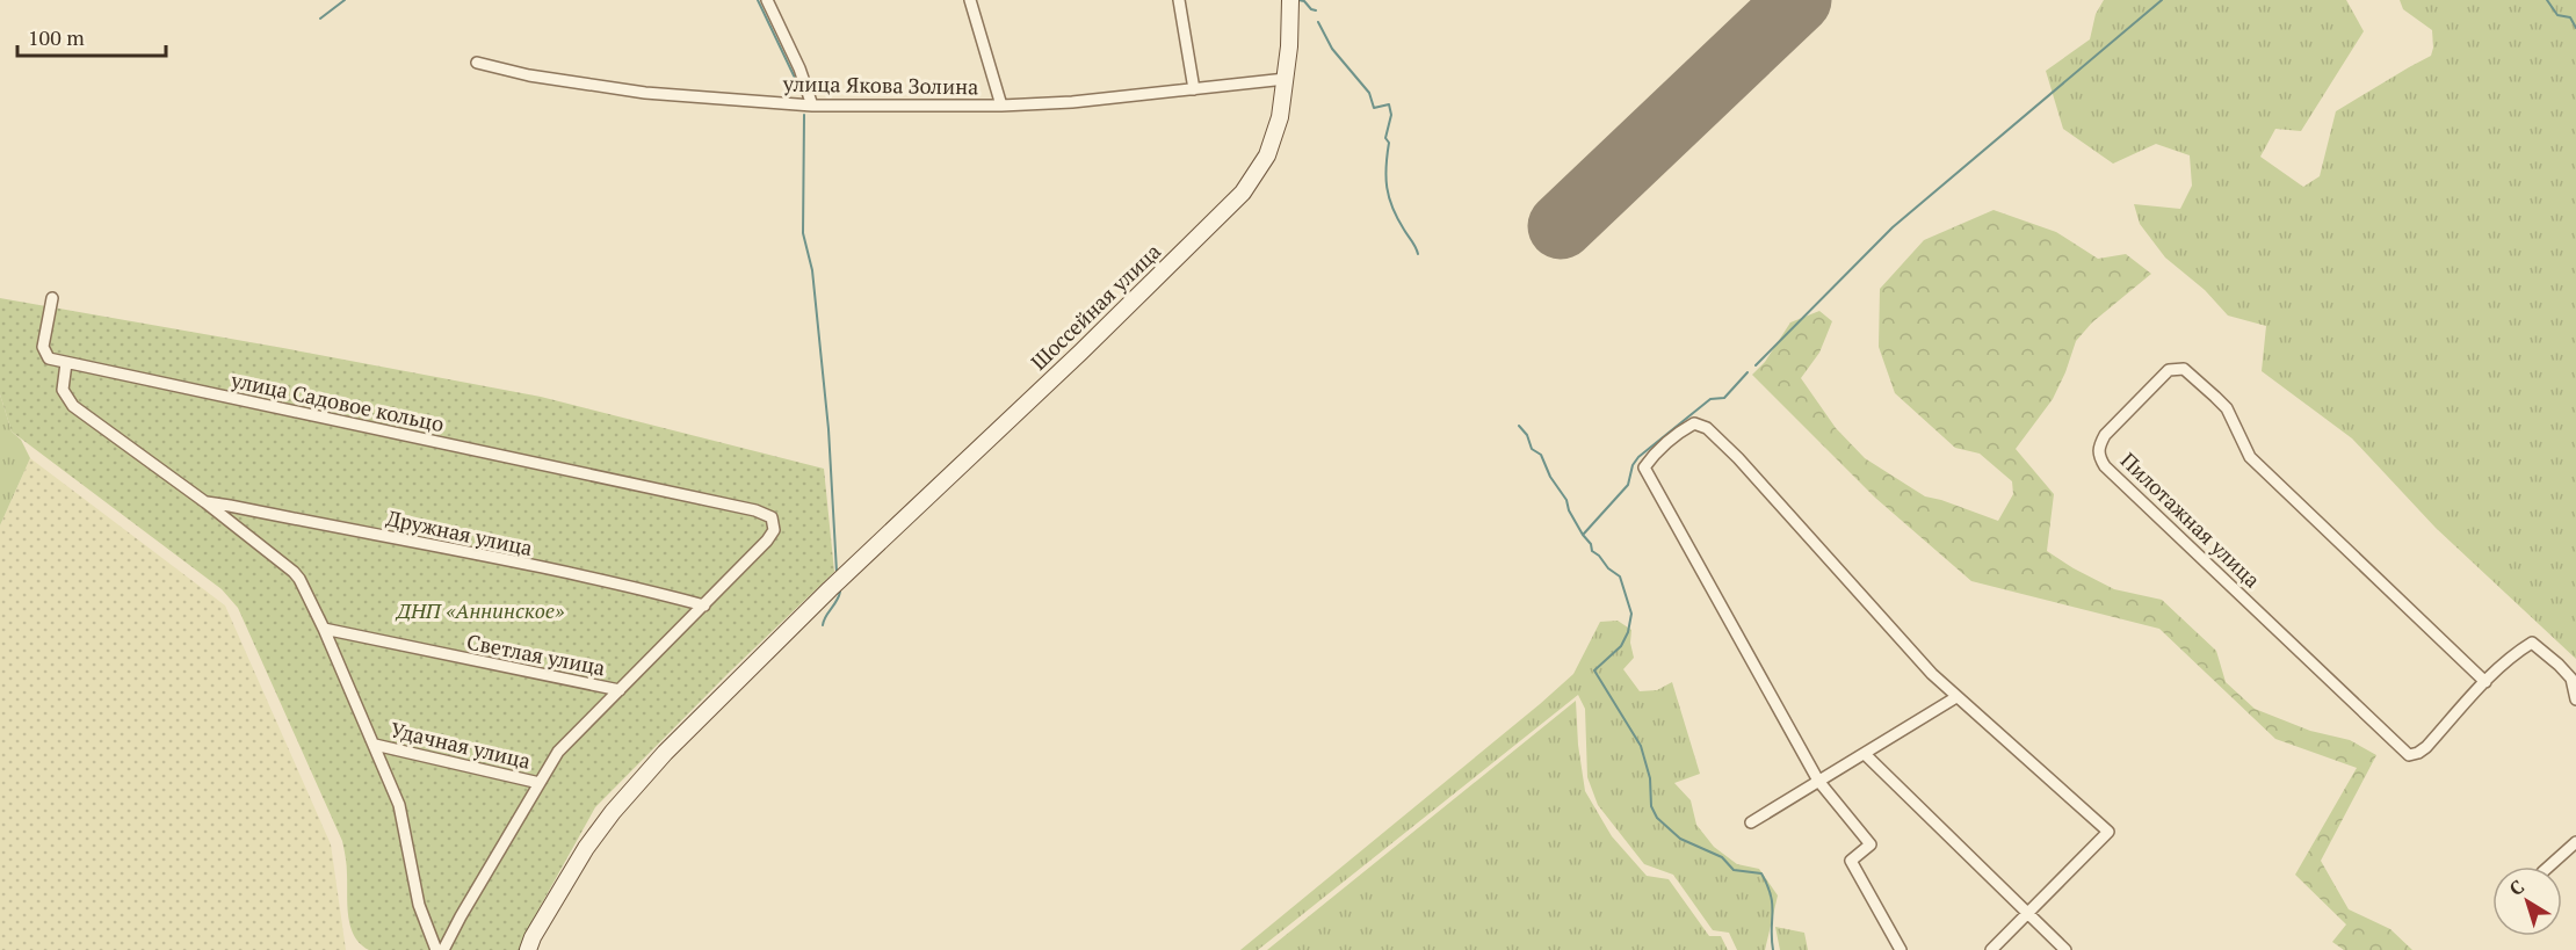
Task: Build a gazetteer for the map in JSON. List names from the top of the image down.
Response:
{
  "streets": {
    "main road": ["Шоссейная улица"],
    "street": [
      "улица Якова Золина",
      "улица Садовое кольцо",
      "Пилотажная улица",
      "Дружная улица",
      "Светлая улица",
      "Удачная улица"
    ]
  },
  "crossings": [
    ["улица Якова Золина", "Шоссейная улица"],
    ["улица Садовое кольцо", "Дружная улица"],
    ["улица Садовое кольцо", "Светлая улица"],
    ["улица Садовое кольцо", "Удачная улица"]
  ],
  "parks": ["ДНП «Аннинское»"],
  "scale_bar": "100 m",
  "north": "top left"
}
